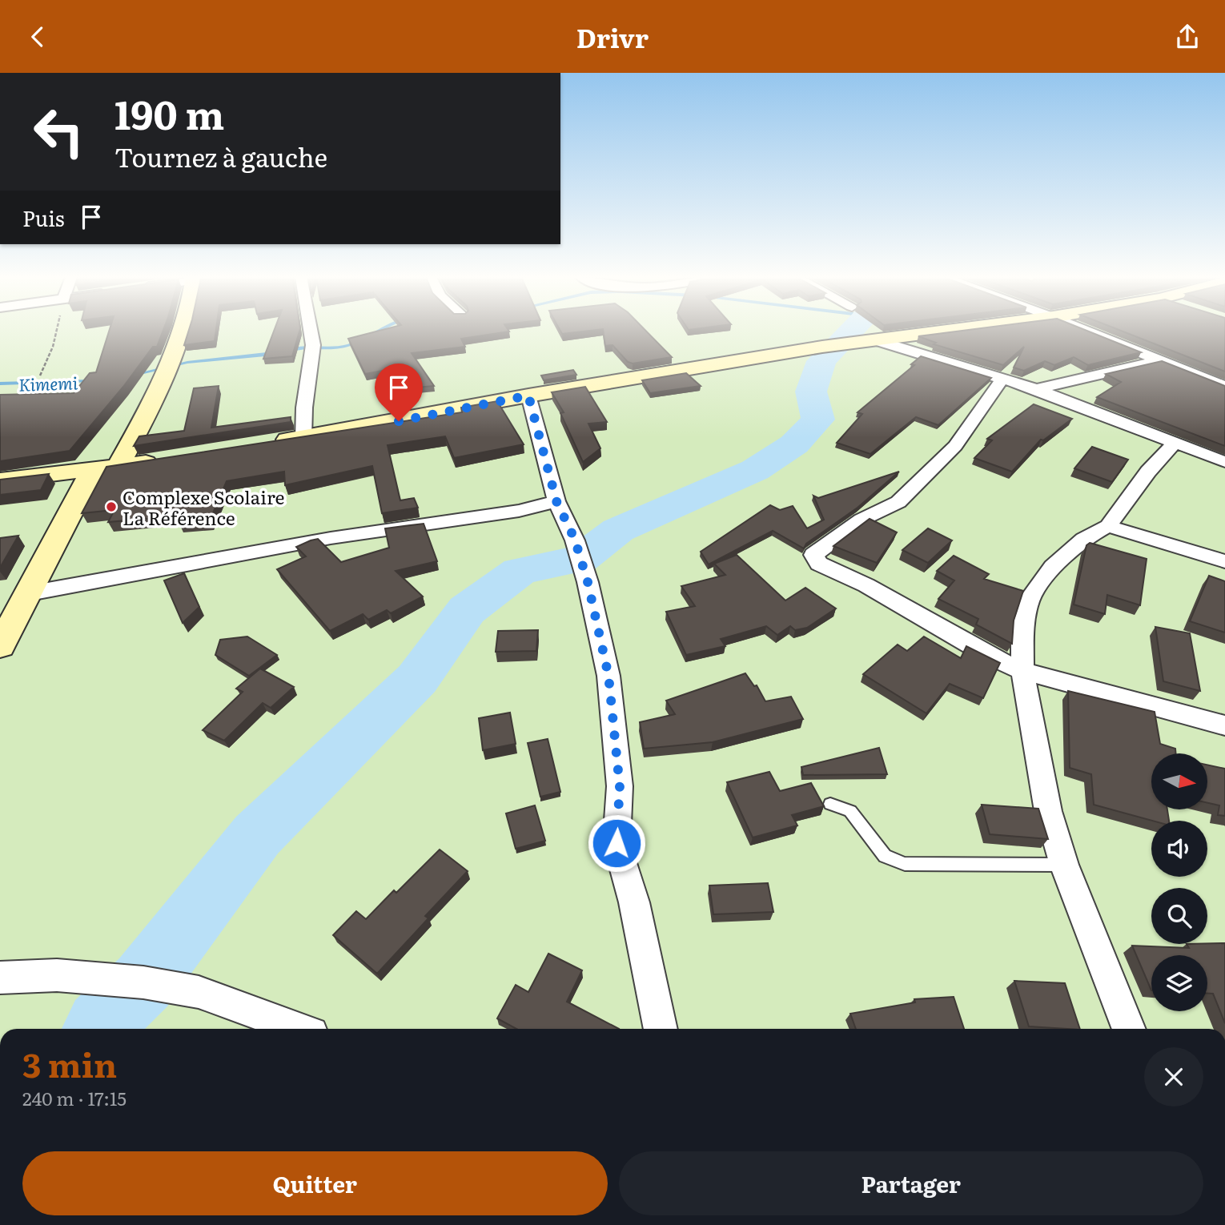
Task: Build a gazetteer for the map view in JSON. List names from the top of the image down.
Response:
{
  "water": ["Kimemi"],
  "places": ["Complexe Scolaire La Référence"],
  "north": "right",
  "page": {
    "header": "Drivr",
    "turn": ["190 m", "Tournez à gauche"],
    "then": "Puis",
    "heading": ["3 min", "240 m · 17:15"],
    "buttons": ["Quitter", "Partager"]
  }
}
